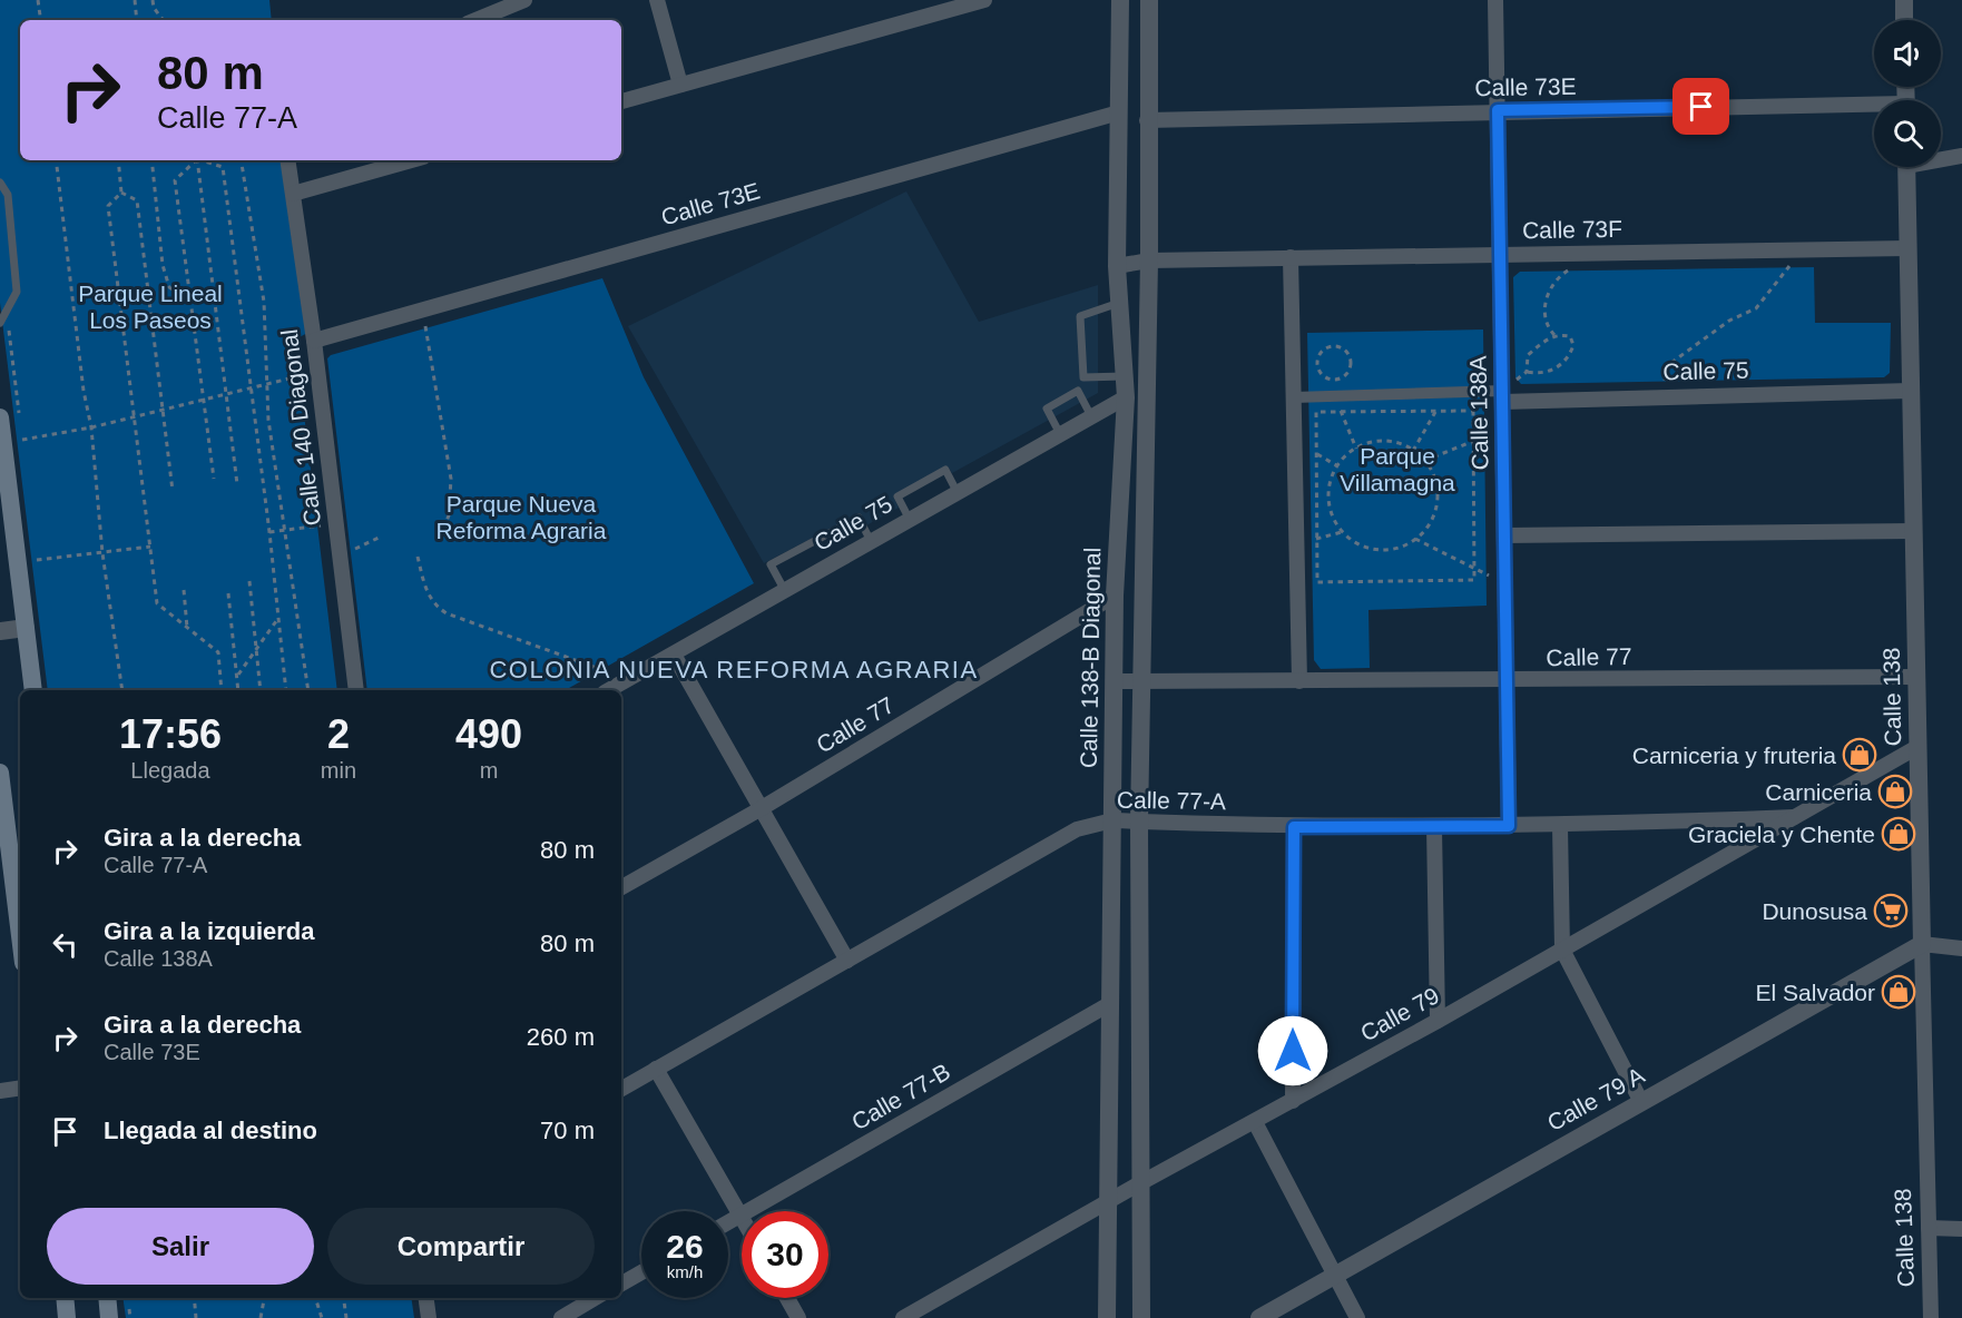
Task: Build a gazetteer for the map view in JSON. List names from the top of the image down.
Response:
{
  "streets": {
    "street": [
      "Calle 73E",
      "Calle 73F",
      "Calle 75",
      "Calle 138A",
      "Calle 140 Diagonal",
      "Calle 77",
      "Calle 138-B Diagonal",
      "Calle 138",
      "Calle 77-A",
      "Calle 79",
      "Calle 77-B",
      "Calle 79 A"
    ]
  },
  "crossings": [
    ["Calle 73E", "Calle 138A"],
    ["Calle 73E", "Calle 140 Diagonal"],
    ["Calle 73E", "Calle 138-B Diagonal"],
    ["Calle 73F", "Calle 138A"],
    ["Calle 73F", "Calle 138-B Diagonal"],
    ["Calle 73F", "Calle 138"],
    ["Calle 75", "Calle 138A"],
    ["Calle 75", "Calle 138-B Diagonal"],
    ["Calle 75", "Calle 138"],
    ["Calle 138A", "Calle 77"],
    ["Calle 138A", "Calle 77-A"],
    ["Calle 77", "Calle 138-B Diagonal"],
    ["Calle 77", "Calle 138"],
    ["Calle 138-B Diagonal", "Calle 77-A"],
    ["Calle 138-B Diagonal", "Calle 79"],
    ["Calle 138-B Diagonal", "Calle 77-B"],
    ["Calle 138", "Calle 79"],
    ["Calle 138", "Calle 79 A"],
    ["Calle 77-A", "Calle 79"]
  ],
  "districts": ["COLONIA NUEVA REFORMA AGRARIA"],
  "parks": ["Parque Lineal Los Paseos", "Parque Villamagna", "Parque Nueva Reforma Agraria"],
  "places": {
    "shop": [
      "Carniceria y fruteria",
      "Carniceria",
      "Graciela y Chente",
      "El Salvador"
    ],
    "supermarket": ["Dunosusa"]
  },
  "page": {
    "turn": ["80 m", "Calle 77-A"],
    "eta": [
      "17:56",
      "Llegada",
      "2",
      "min",
      "490",
      "m"
    ],
    "list": [
      {
        "name": "Gira a la derecha",
        "note": "Calle 77-A",
        "value": "80 m"
      },
      {
        "name": "Gira a la izquierda",
        "note": "Calle 138A",
        "value": "80 m"
      },
      {
        "name": "Gira a la derecha",
        "note": "Calle 73E",
        "value": "260 m"
      },
      {
        "name": "Llegada al destino",
        "value": "70 m"
      }
    ],
    "buttons": ["Salir", "Compartir"],
    "speed": "26 km/h",
    "limit": "30"
  }
}
